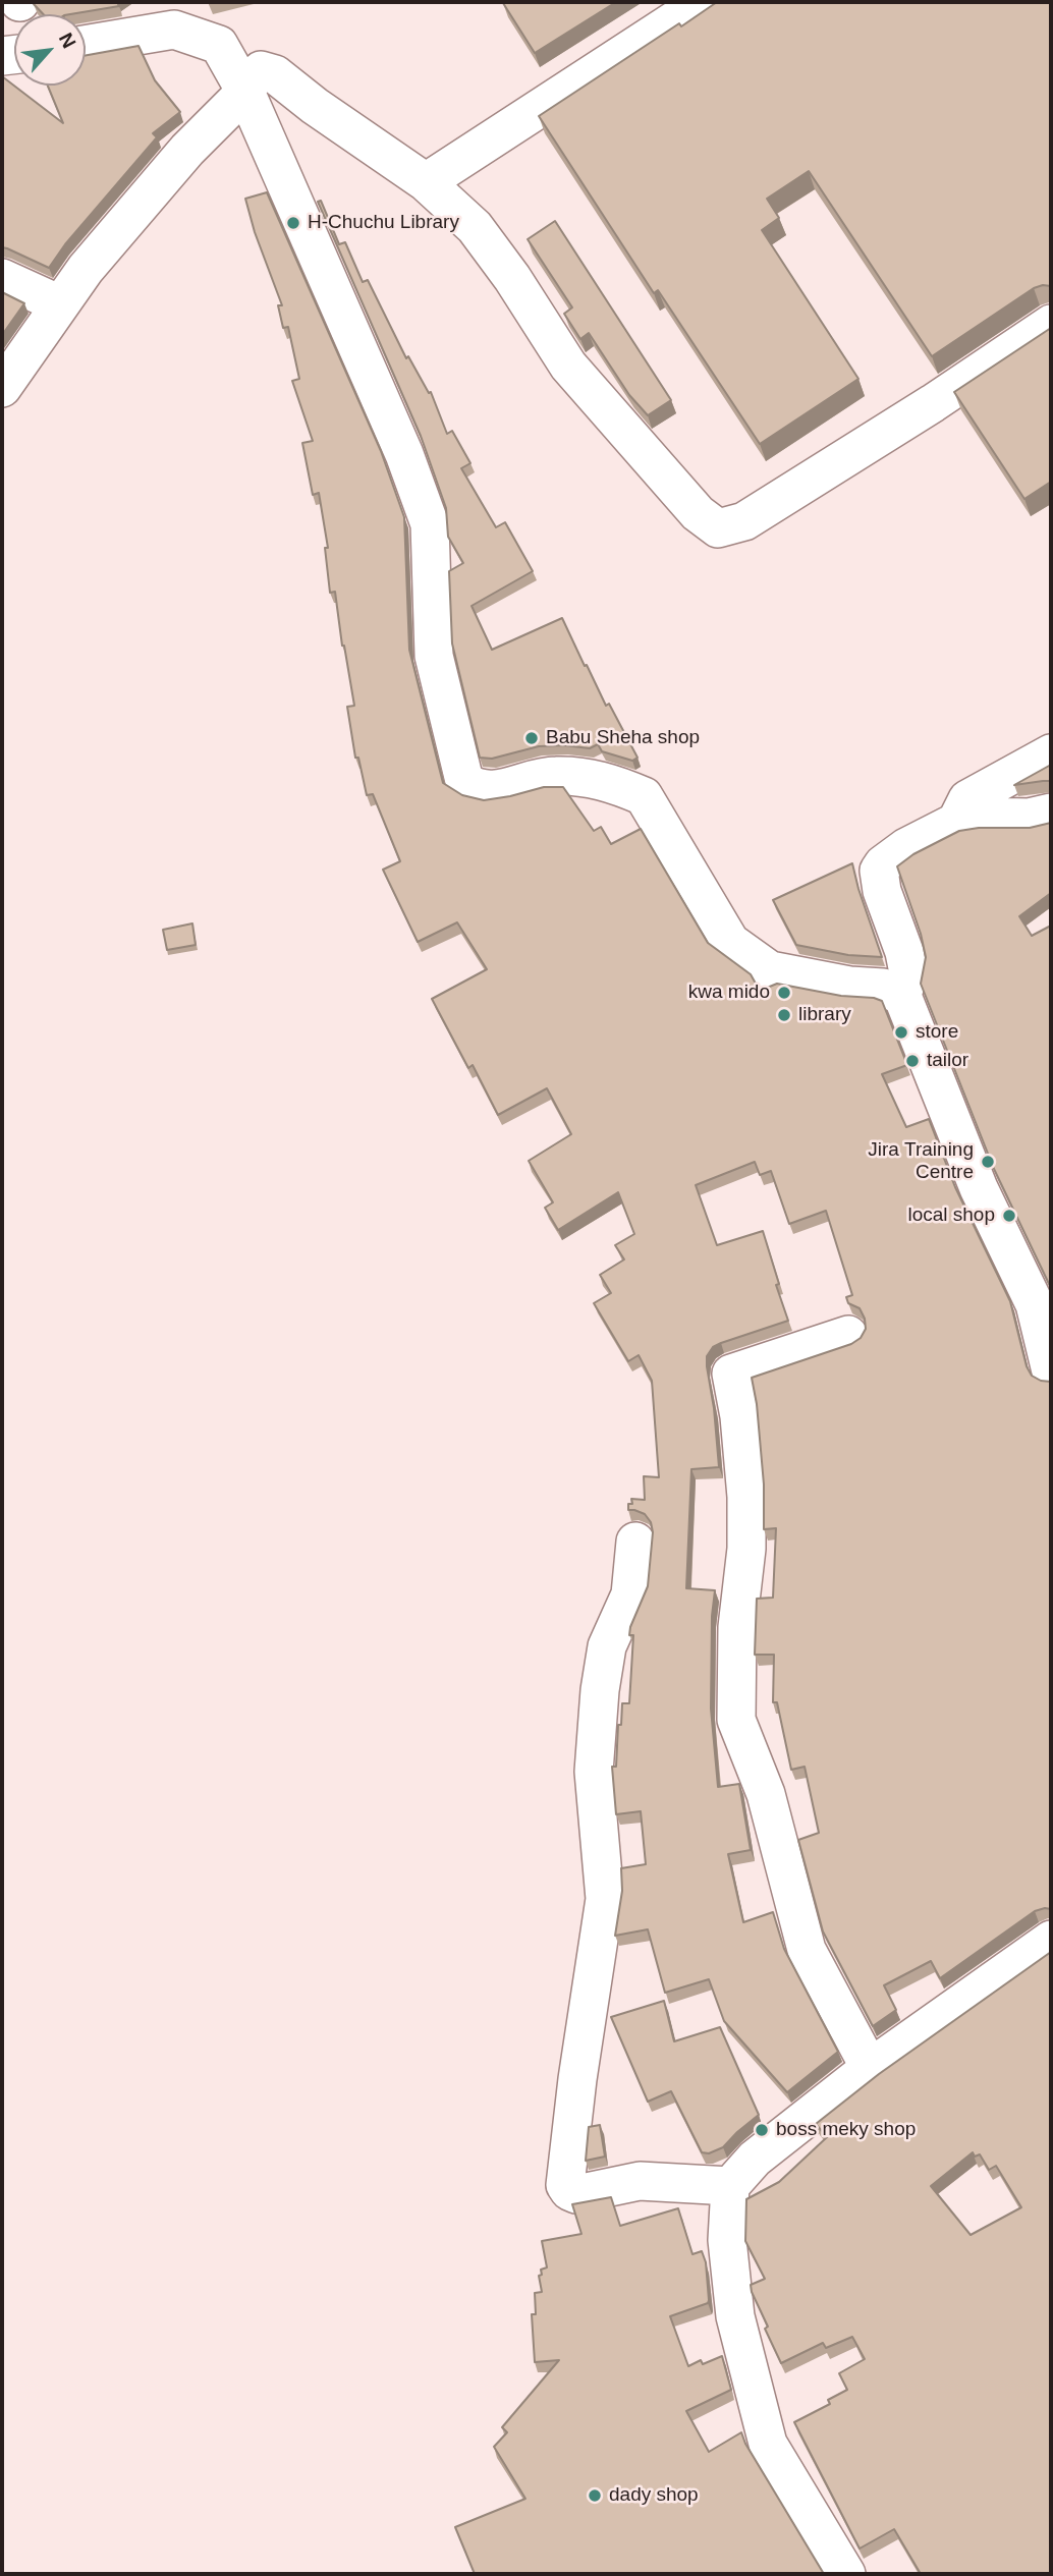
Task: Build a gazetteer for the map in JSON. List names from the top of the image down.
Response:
{
  "places": [
    "H-Chuchu Library",
    "Babu Sheha shop",
    "kwa mido",
    "library",
    "store",
    "tailor",
    "Jira Training Centre",
    "local shop",
    "boss meky shop",
    "dady shop"
  ],
  "north": "top right"
}
